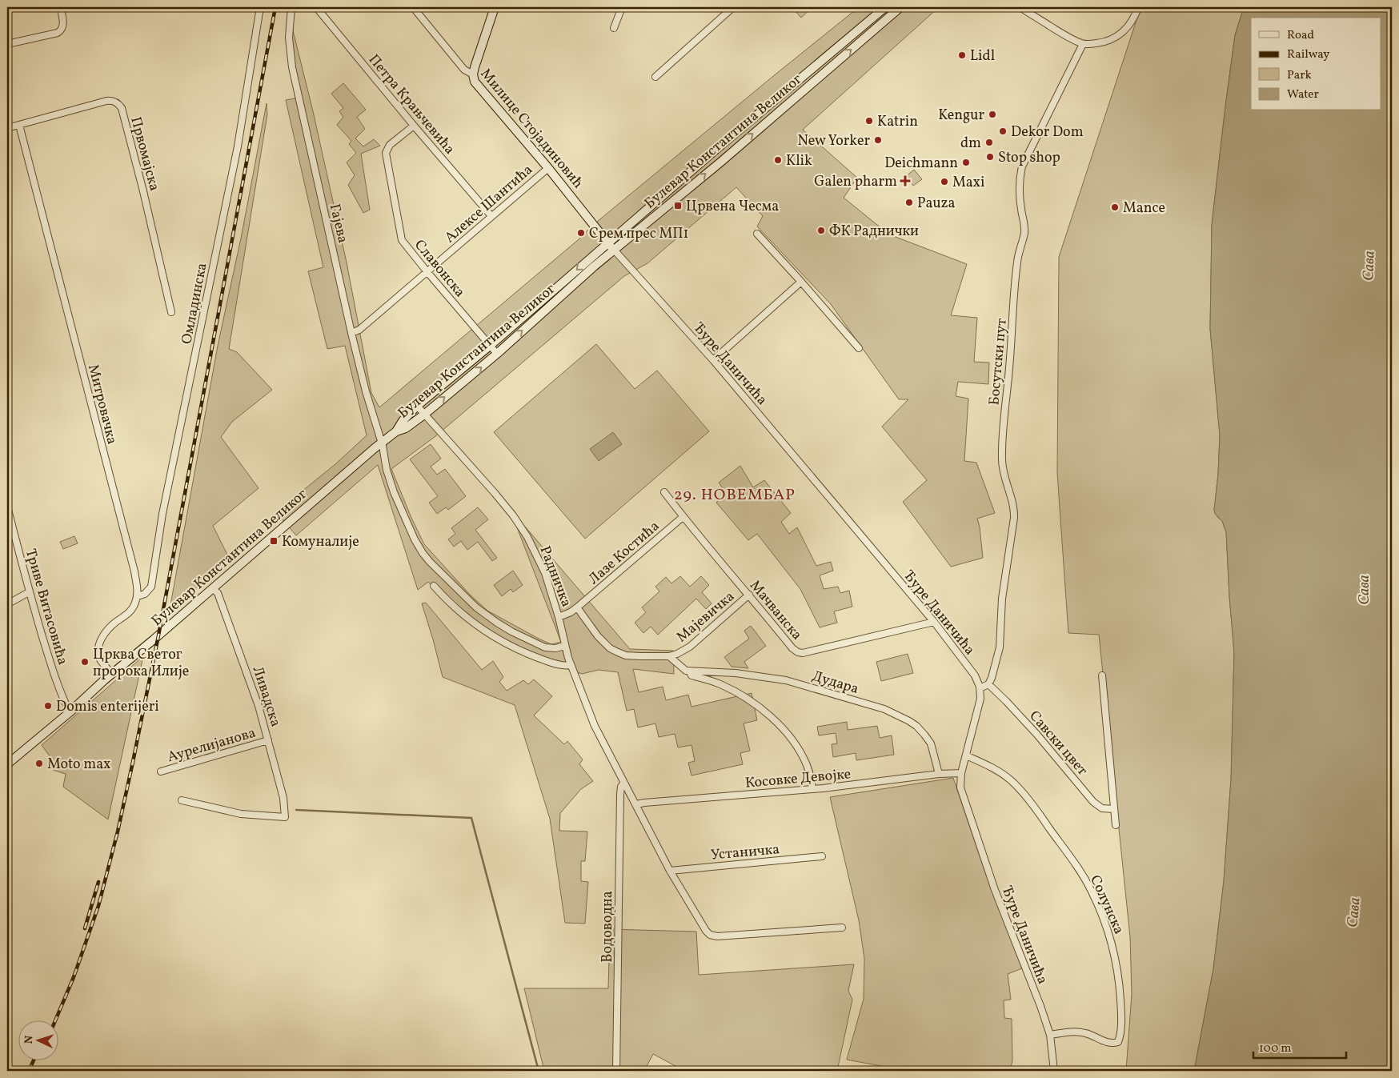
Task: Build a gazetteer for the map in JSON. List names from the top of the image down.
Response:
{
  "streets": {
    "main road": ["Милице Стојадиновић", "Булевар Константина Великог"],
    "street": [
      "Петра Крањчевића",
      "Првомајска",
      "Алексе Шантића",
      "Гајева",
      "Славонска",
      "Омладинска",
      "Босутски пут",
      "Ђуре Даничића",
      "Митровачка",
      "Лазе Костића",
      "Радничка",
      "Триве Витасовића",
      "Мачванска",
      "Мајевичка",
      "Дудара",
      "Ливадска",
      "Савски цвет",
      "Аурелијанова",
      "Косовке Девојке",
      "Устаничка",
      "Солунска",
      "Водоводна"
    ]
  },
  "crossings": [
    ["Петра Крањчевића", "Алексе Шантића"],
    ["Петра Крањчевића", "Славонска"],
    ["Милице Стојадиновић", "Булевар Константина Великог"],
    ["Милице Стојадиновић", "Алексе Шантића"],
    ["Милице Стојадиновић", "Ђуре Даничића"],
    ["Булевар Константина Великог", "Гајева"],
    ["Булевар Константина Великог", "Славонска"],
    ["Булевар Константина Великог", "Ђуре Даничића"],
    ["Булевар Константина Великог", "Радничка"],
    ["Булевар Константина Великог", "Триве Витасовића"],
    ["Булевар Константина Великог", "Ливадска"],
    ["Првомајска", "Митровачка"],
    ["Алексе Шантића", "Гајева"],
    ["Алексе Шантића", "Славонска"],
    ["Гајева", "Радничка"],
    ["Омладинска", "Митровачка"],
    ["Босутски пут", "Савски цвет"],
    ["Ђуре Даничића", "Мачванска"],
    ["Ђуре Даничића", "Косовке Девојке"],
    ["Ђуре Даничића", "Солунска"],
    ["Лазе Костића", "Радничка"],
    ["Лазе Костића", "Мачванска"],
    ["Лазе Костића", "Мајевичка"],
    ["Радничка", "Водоводна"],
    ["Мачванска", "Мајевичка"],
    ["Дудара", "Косовке Девојке"],
    ["Ливадска", "Аурелијанова"]
  ],
  "districts": ["29. НОВЕМБАР"],
  "water": ["Сава"],
  "places": {
    "other": [
      "Lidl",
      "Kengur",
      "Katrin",
      "Dekor Dom",
      "New Yorker",
      "dm",
      "Stop shop",
      "Klik",
      "Deichmann",
      "Maxi",
      "Pauza",
      "Mance",
      "ФК Раднички",
      "Срем прес МП1",
      "Црква Светог пророка Илије",
      "Domis enterijeri",
      "Moto max"
    ],
    "health": ["Galen pharm"],
    "transit": ["Црвена Чесма", "Комуналије"]
  },
  "legend": [
    "Road",
    "Railway",
    "Park",
    "Water"
  ],
  "scale_bar": "100 m",
  "north": "left"
}
